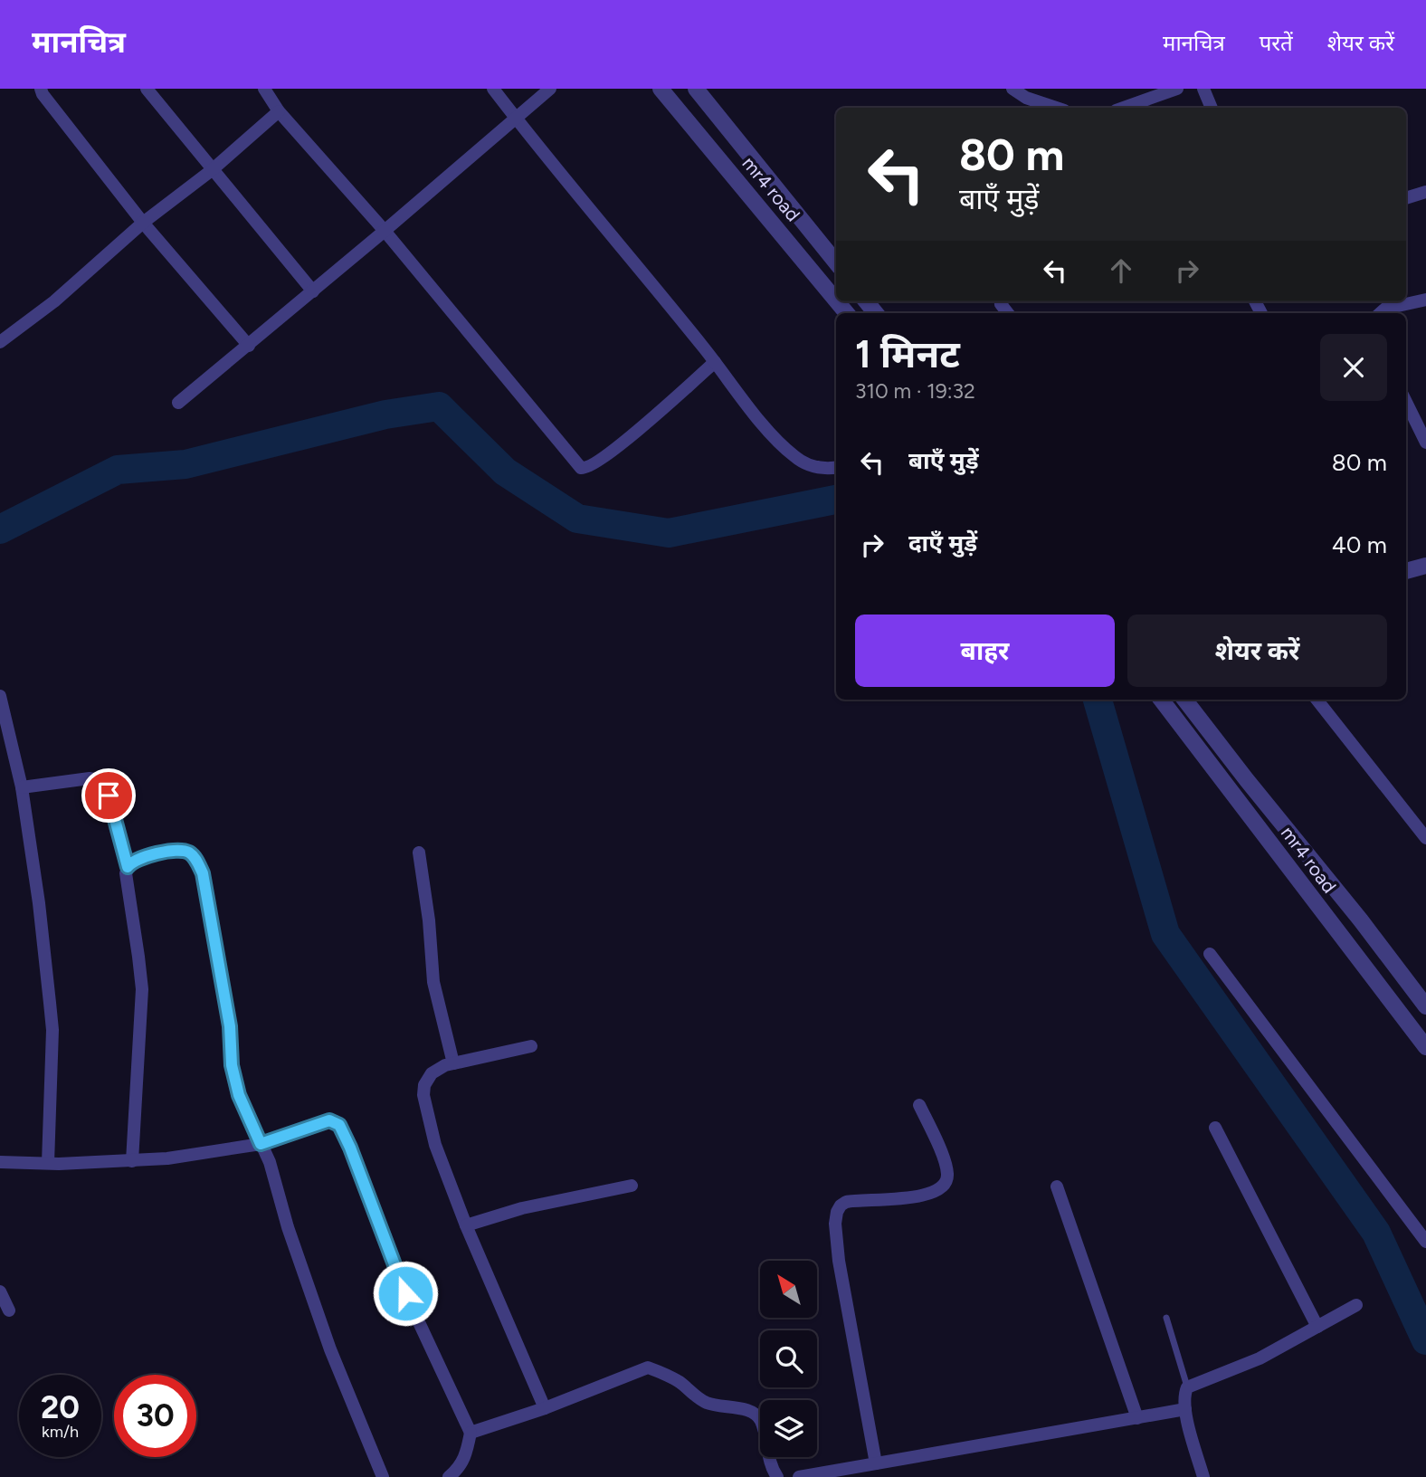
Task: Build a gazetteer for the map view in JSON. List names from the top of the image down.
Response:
{
  "streets": {
    "street": ["mr4 road"]
  },
  "north": "top left",
  "page": {
    "header": "मानचित्र",
    "nav": ["मानचित्र", "परतें", "शेयर करें"],
    "turn": ["80 m", "बाएँ मुड़ें"],
    "heading": ["1 मिनट", "310 m · 19:32"],
    "list": [
      {
        "name": "बाएँ मुड़ें",
        "value": "80 m"
      },
      {
        "name": "दाएँ मुड़ें",
        "value": "40 m"
      }
    ],
    "buttons": ["बाहर", "शेयर करें"],
    "speed": "20 km/h",
    "limit": "30"
  }
}
